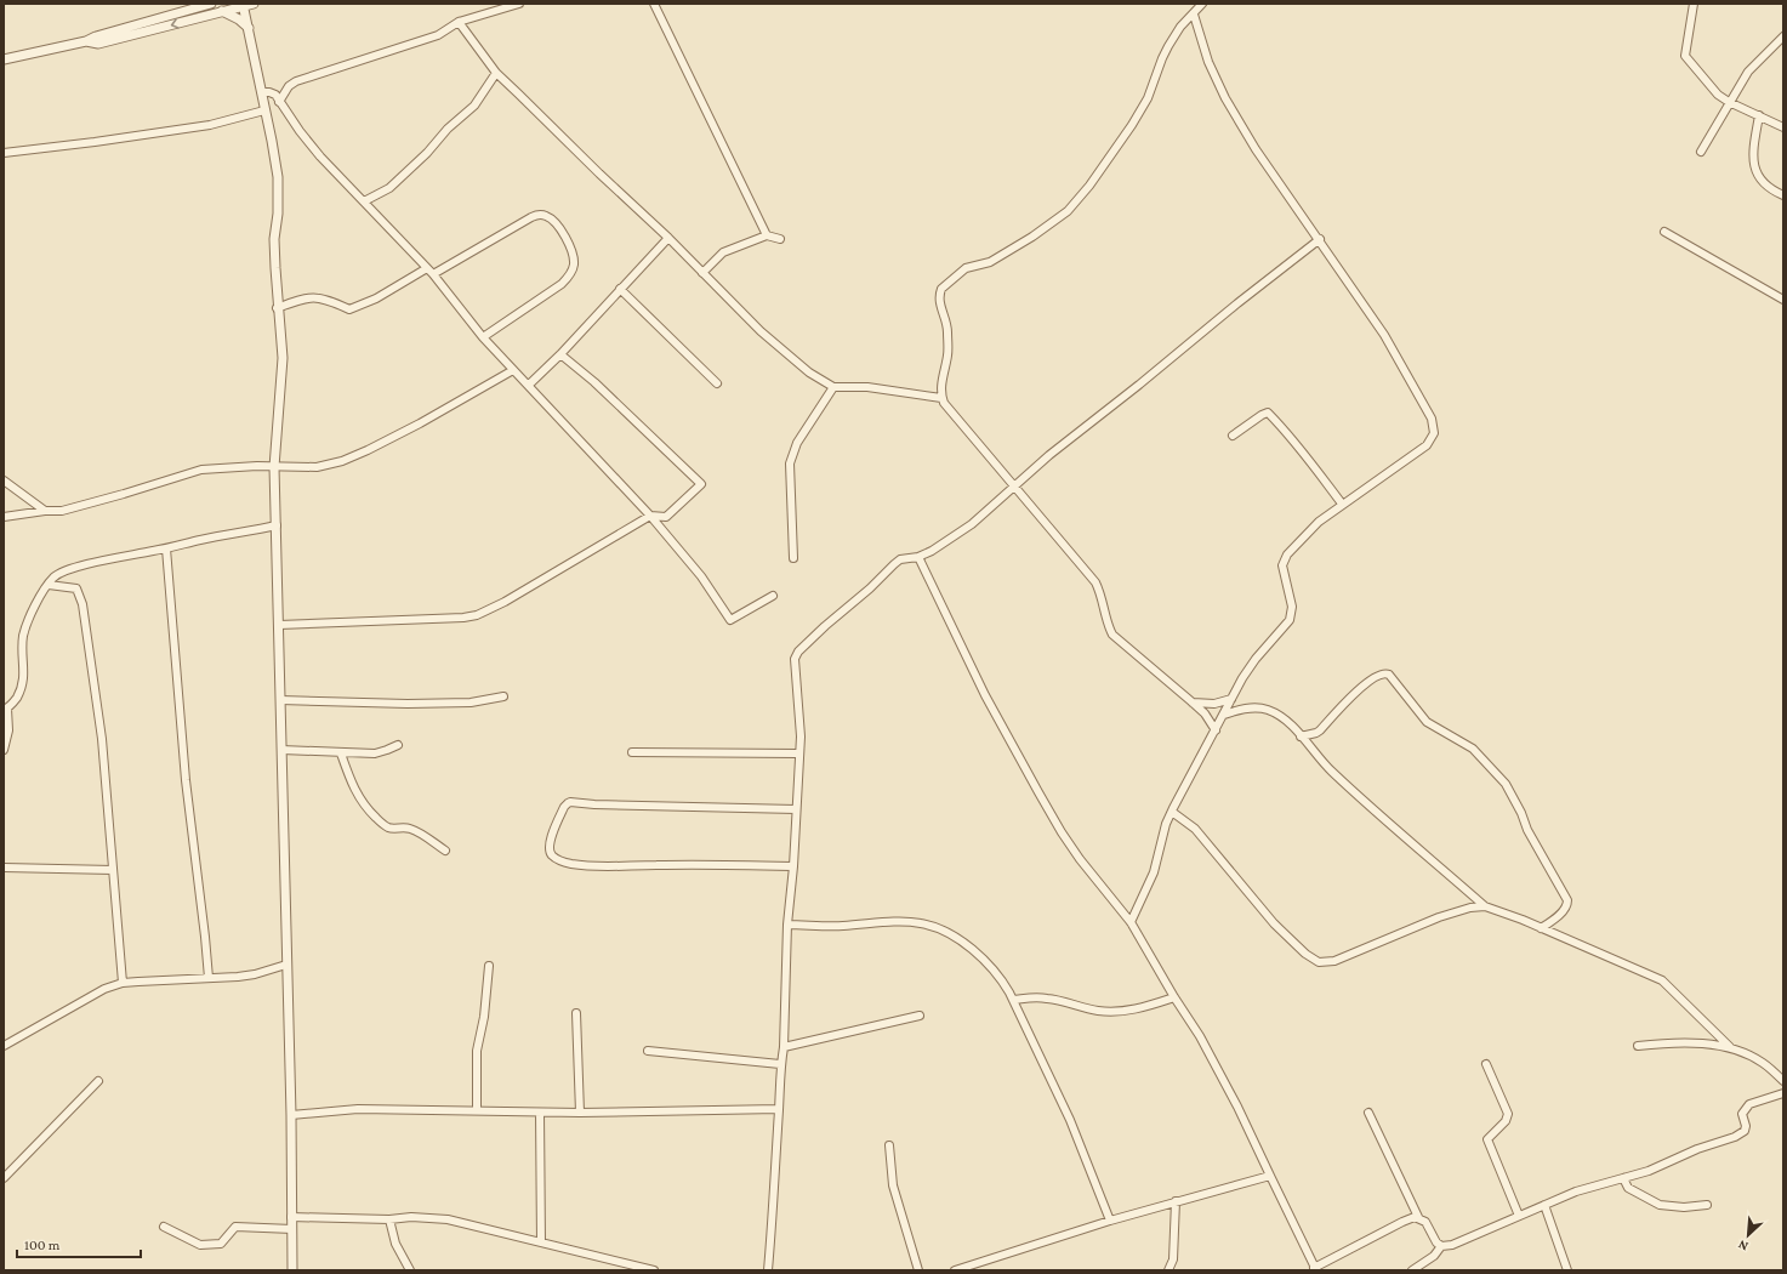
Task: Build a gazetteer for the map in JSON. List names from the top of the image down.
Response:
{
  "scale_bar": "100 m",
  "north": "bottom left"
}
